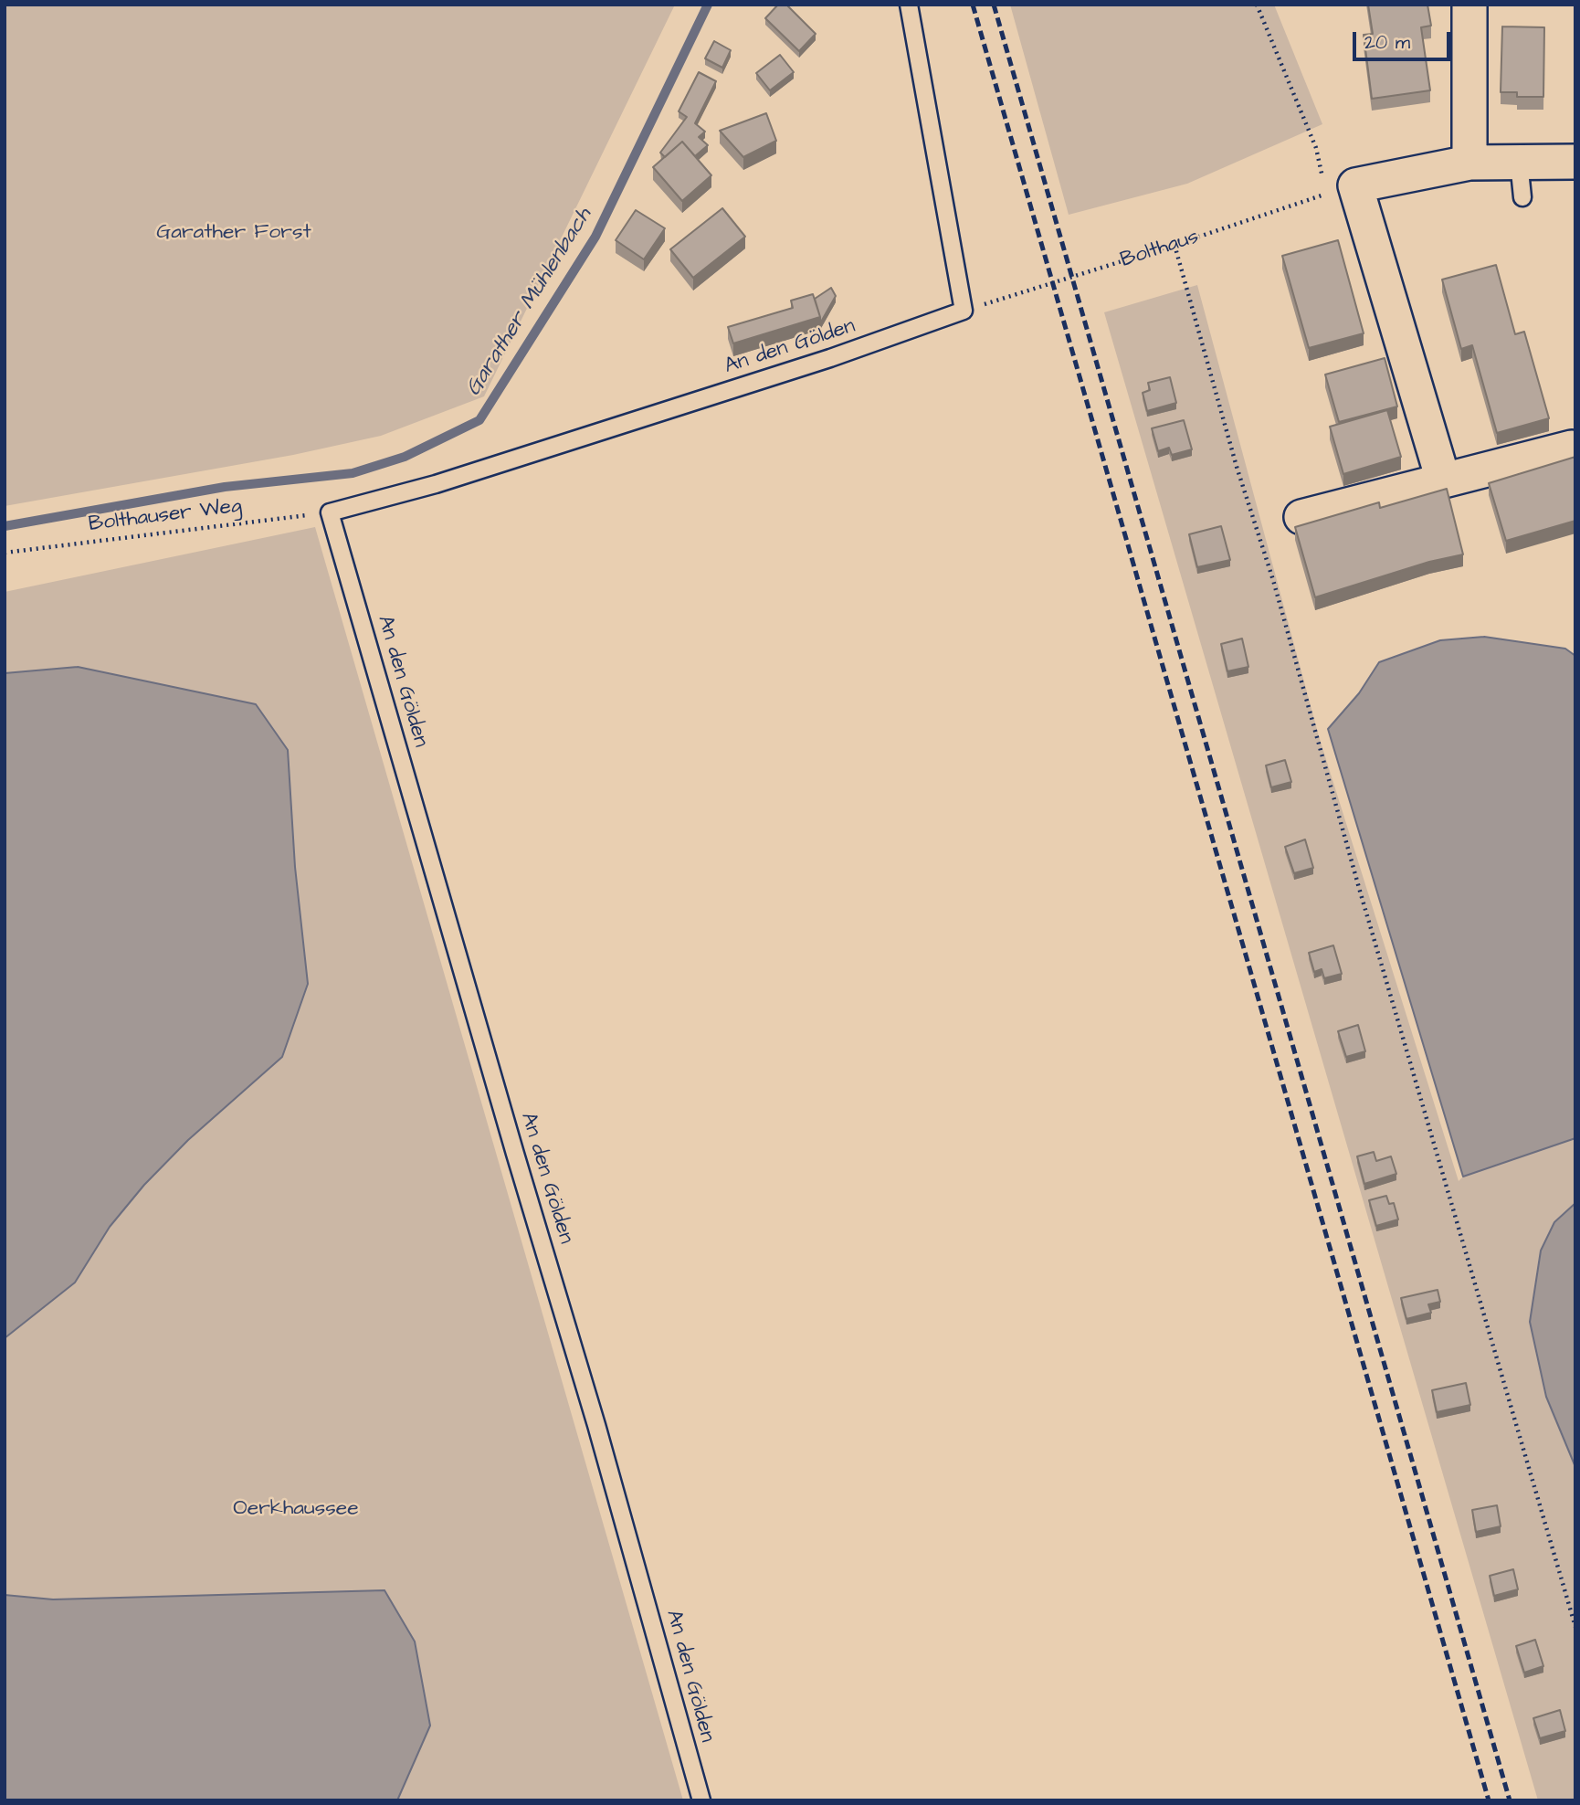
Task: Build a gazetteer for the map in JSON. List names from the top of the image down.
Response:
{
  "streets": {
    "lane": ["An den Gölden"],
    "path": ["Bolthaus", "Bolthauser Weg"]
  },
  "crossings": [
    ["Bolthaus", "An den Gölden"],
    ["An den Gölden", "Bolthauser Weg"]
  ],
  "water": ["Garather Mühlenbach"],
  "parks": ["Garather Forst", "Oerkhaussee"],
  "scale_bar": "20 m"
}
